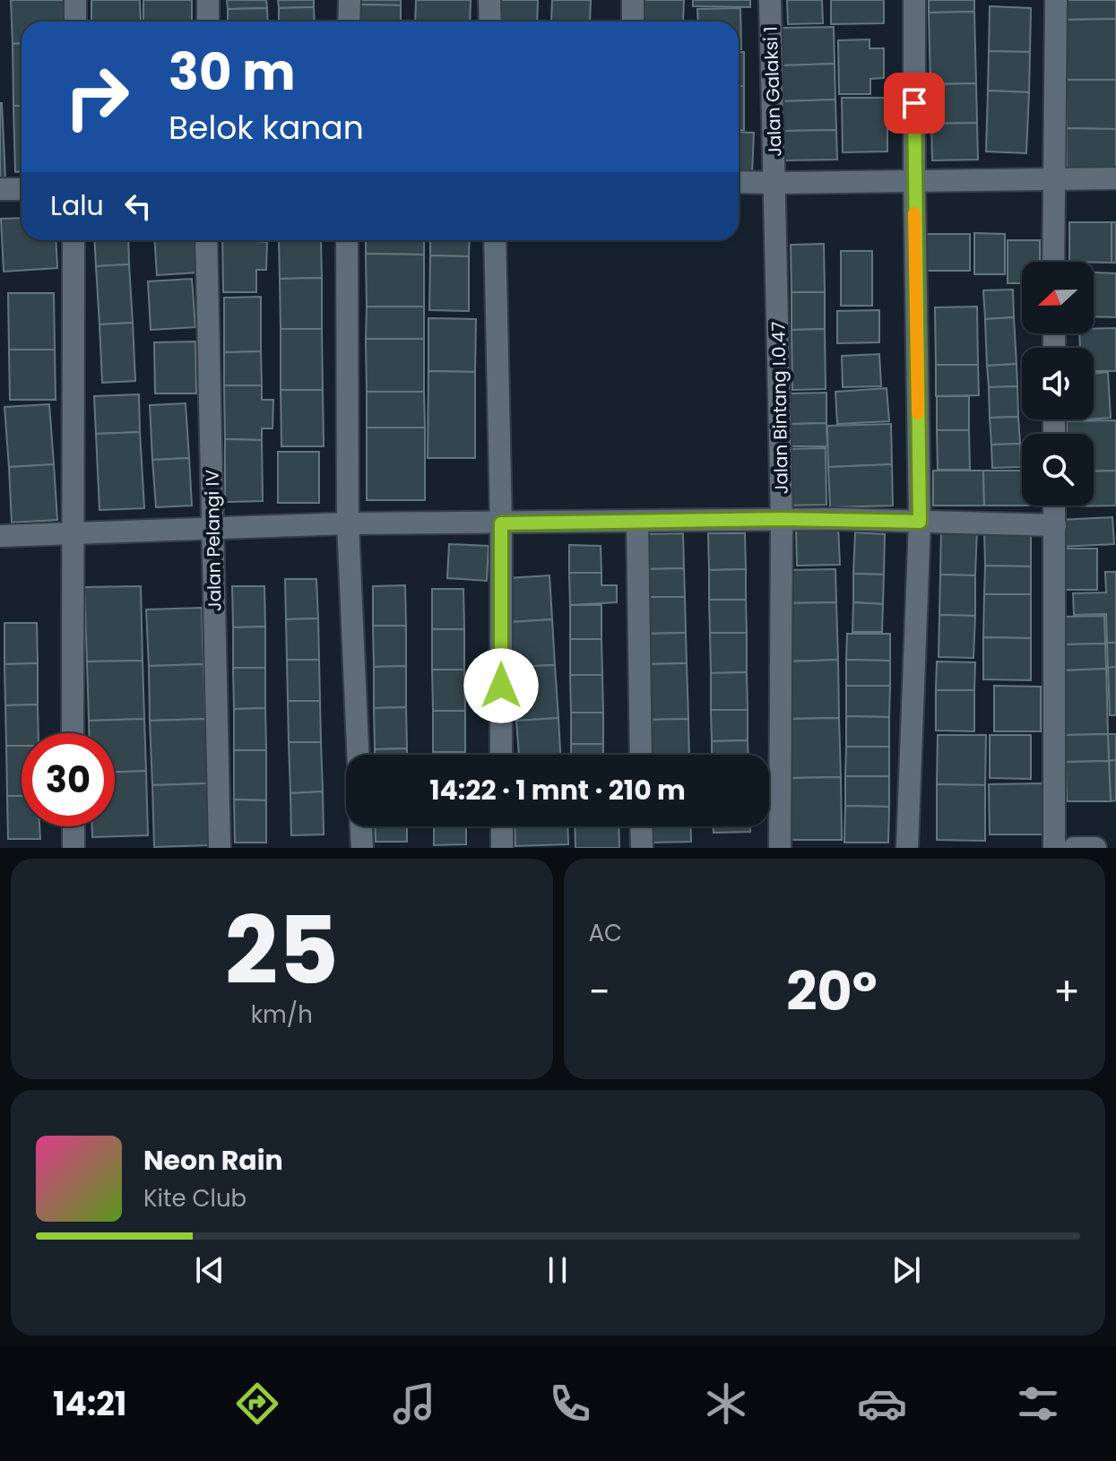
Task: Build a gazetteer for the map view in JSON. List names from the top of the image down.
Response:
{
  "streets": {
    "street": ["Jalan Galaksi 1", "Jalan Bintang I.0.47", "Jalan Pelangi IV"]
  },
  "crossings": [
    ["Jalan Galaksi 1", "Jalan Bintang I.0.47"]
  ],
  "north": "left",
  "page": {
    "turn": ["30 m", "Belok kanan"],
    "then": "Lalu",
    "limit": "30",
    "trip": "14:22 · 1 mnt · 210 m",
    "tile": [
      ["25", "km/h"],
      "AC"
    ],
    "heat": ["−", "20°", "+"],
    "song": ["Neon Rain", "Kite Club"],
    "tabs": "14:21"
  }
}
